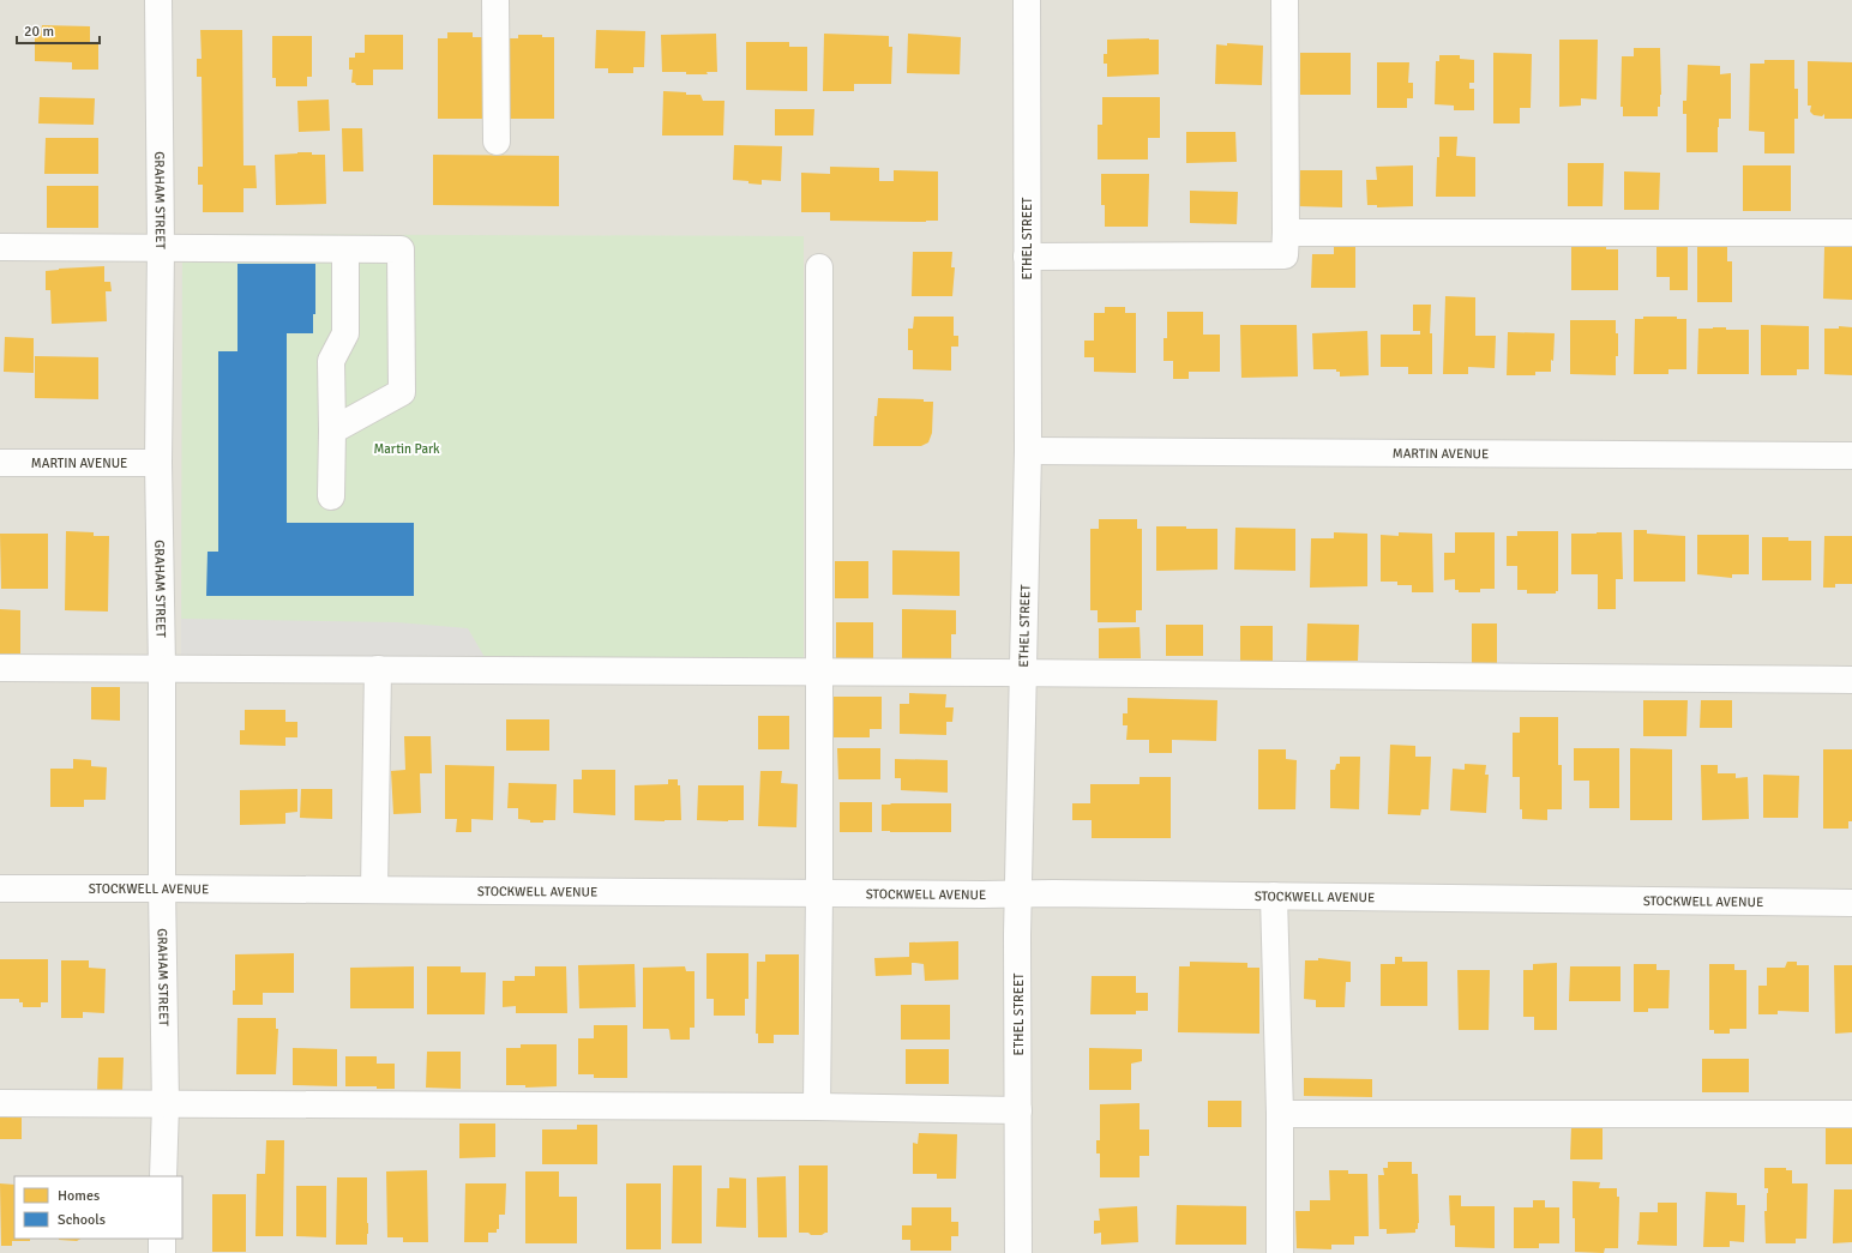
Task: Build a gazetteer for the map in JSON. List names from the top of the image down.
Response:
{
  "streets": {
    "street": [
      "GRAHAM STREET",
      "ETHEL STREET",
      "MARTIN AVENUE",
      "STOCKWELL AVENUE"
    ]
  },
  "crossings": [
    ["GRAHAM STREET", "MARTIN AVENUE"],
    ["GRAHAM STREET", "STOCKWELL AVENUE"],
    ["ETHEL STREET", "MARTIN AVENUE"],
    ["ETHEL STREET", "STOCKWELL AVENUE"]
  ],
  "parks": ["Martin Park"],
  "legend": ["Homes", "Schools"],
  "scale_bar": "20 m"
}
